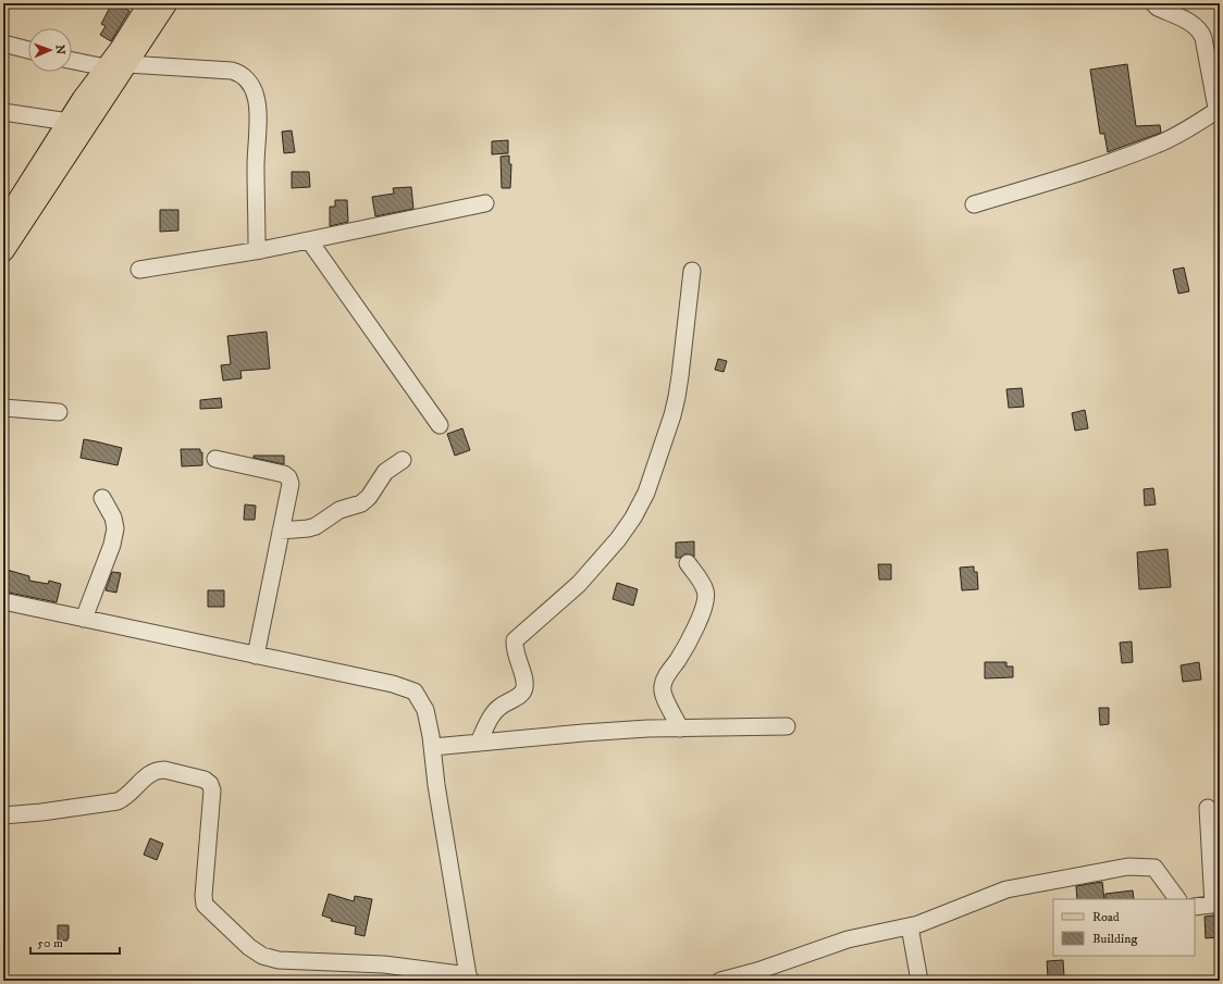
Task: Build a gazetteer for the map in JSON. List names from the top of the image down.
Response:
{
  "legend": ["Road", "Building"],
  "scale_bar": "50 m",
  "north": "right"
}
